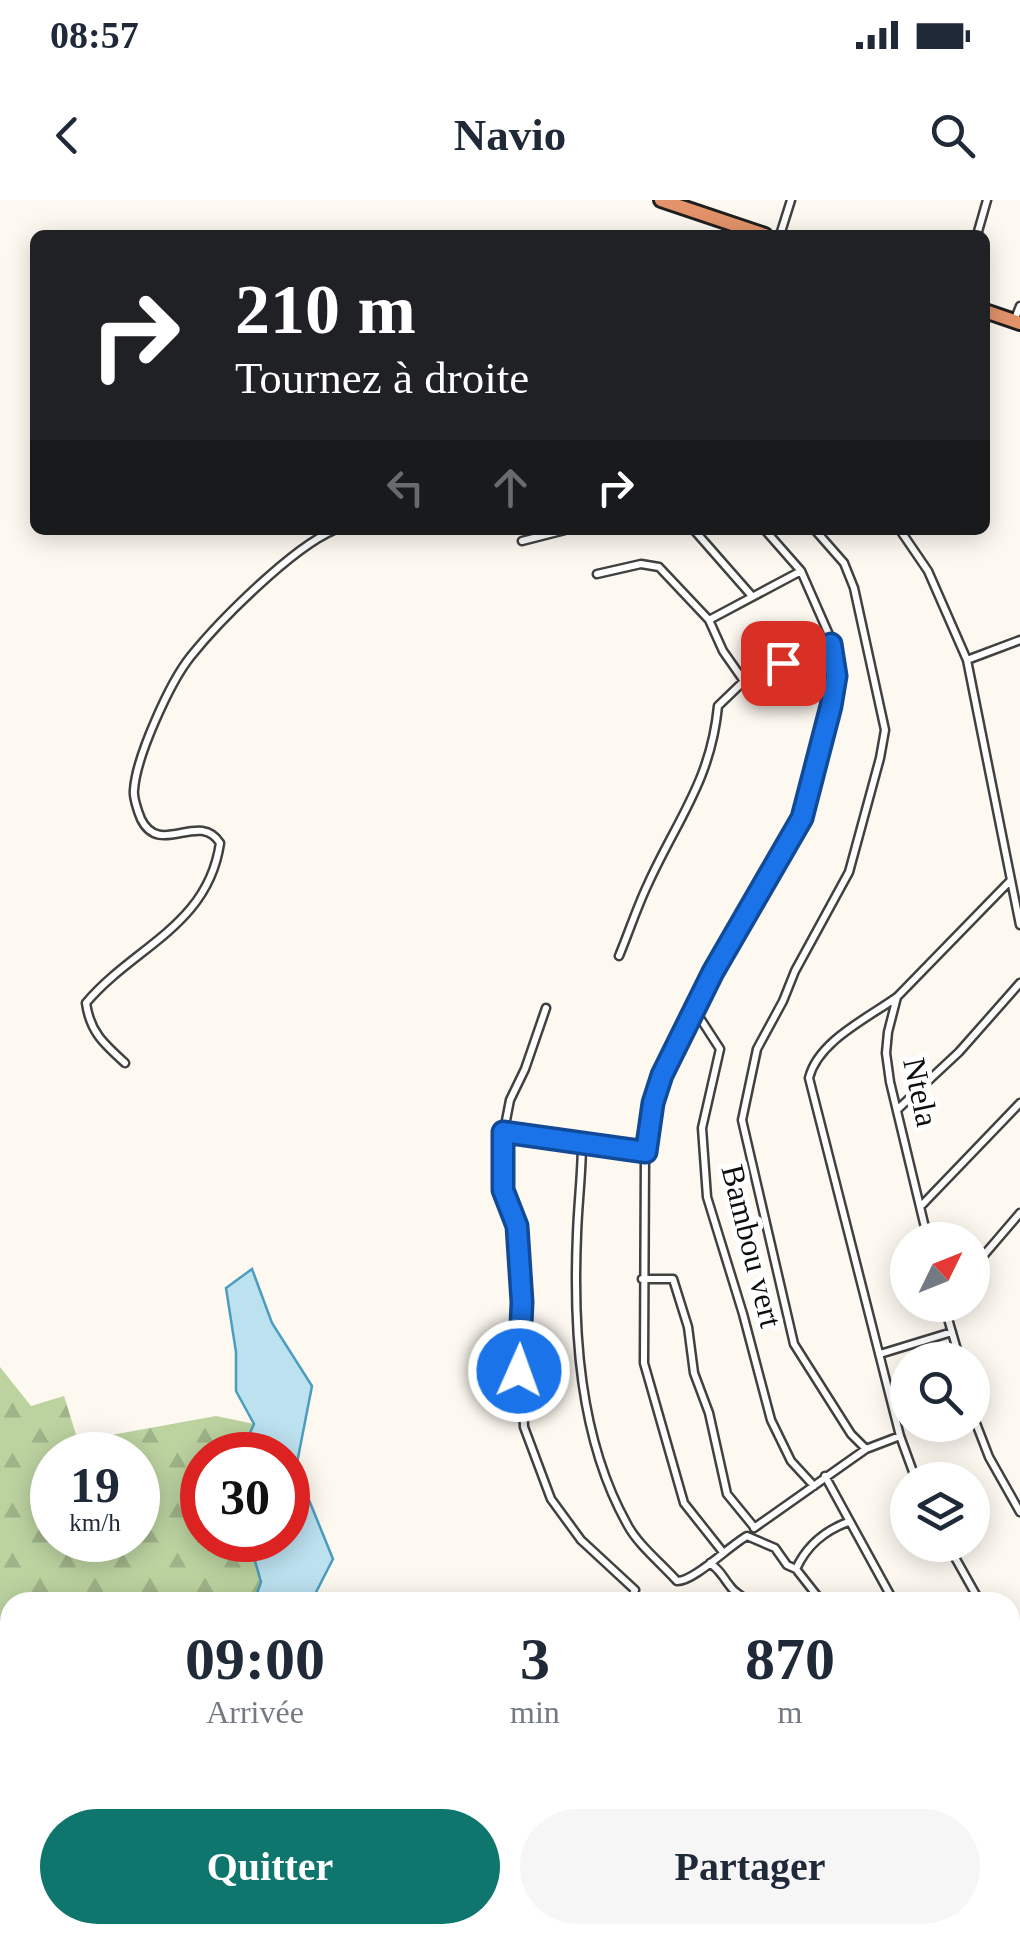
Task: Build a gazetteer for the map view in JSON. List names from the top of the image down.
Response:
{
  "streets": {
    "street": ["Ntela", "Bambou vert"]
  },
  "north": "top right",
  "page": {
    "status": "08:57",
    "header": "Navio",
    "turn": ["210 m", "Tournez à droite"],
    "speed": "19 km/h",
    "limit": "30",
    "eta": [
      "09:00",
      "Arrivée",
      "3",
      "min",
      "870",
      "m"
    ],
    "buttons": ["Quitter", "Partager"]
  }
}
